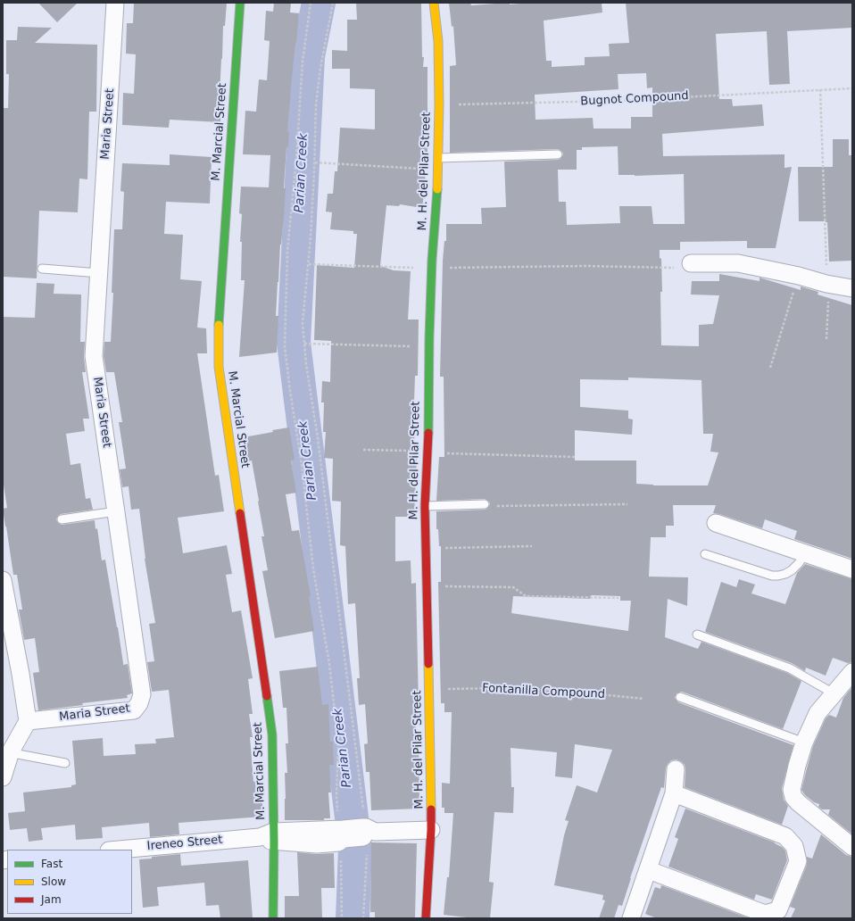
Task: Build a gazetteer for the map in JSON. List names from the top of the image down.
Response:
{
  "streets": {
    "street": [
      "Maria Street",
      "M. Marcial Street",
      "M. H. del Pilar Street",
      "Ireneo Street"
    ],
    "path": ["Bugnot Compound", "Fontanilla Compound"]
  },
  "crossings": [
    ["M. Marcial Street", "Ireneo Street"],
    ["M. H. del Pilar Street", "Ireneo Street"]
  ],
  "water": ["Parian Creek"],
  "legend": ["Fast", "Slow", "Jam"]
}
